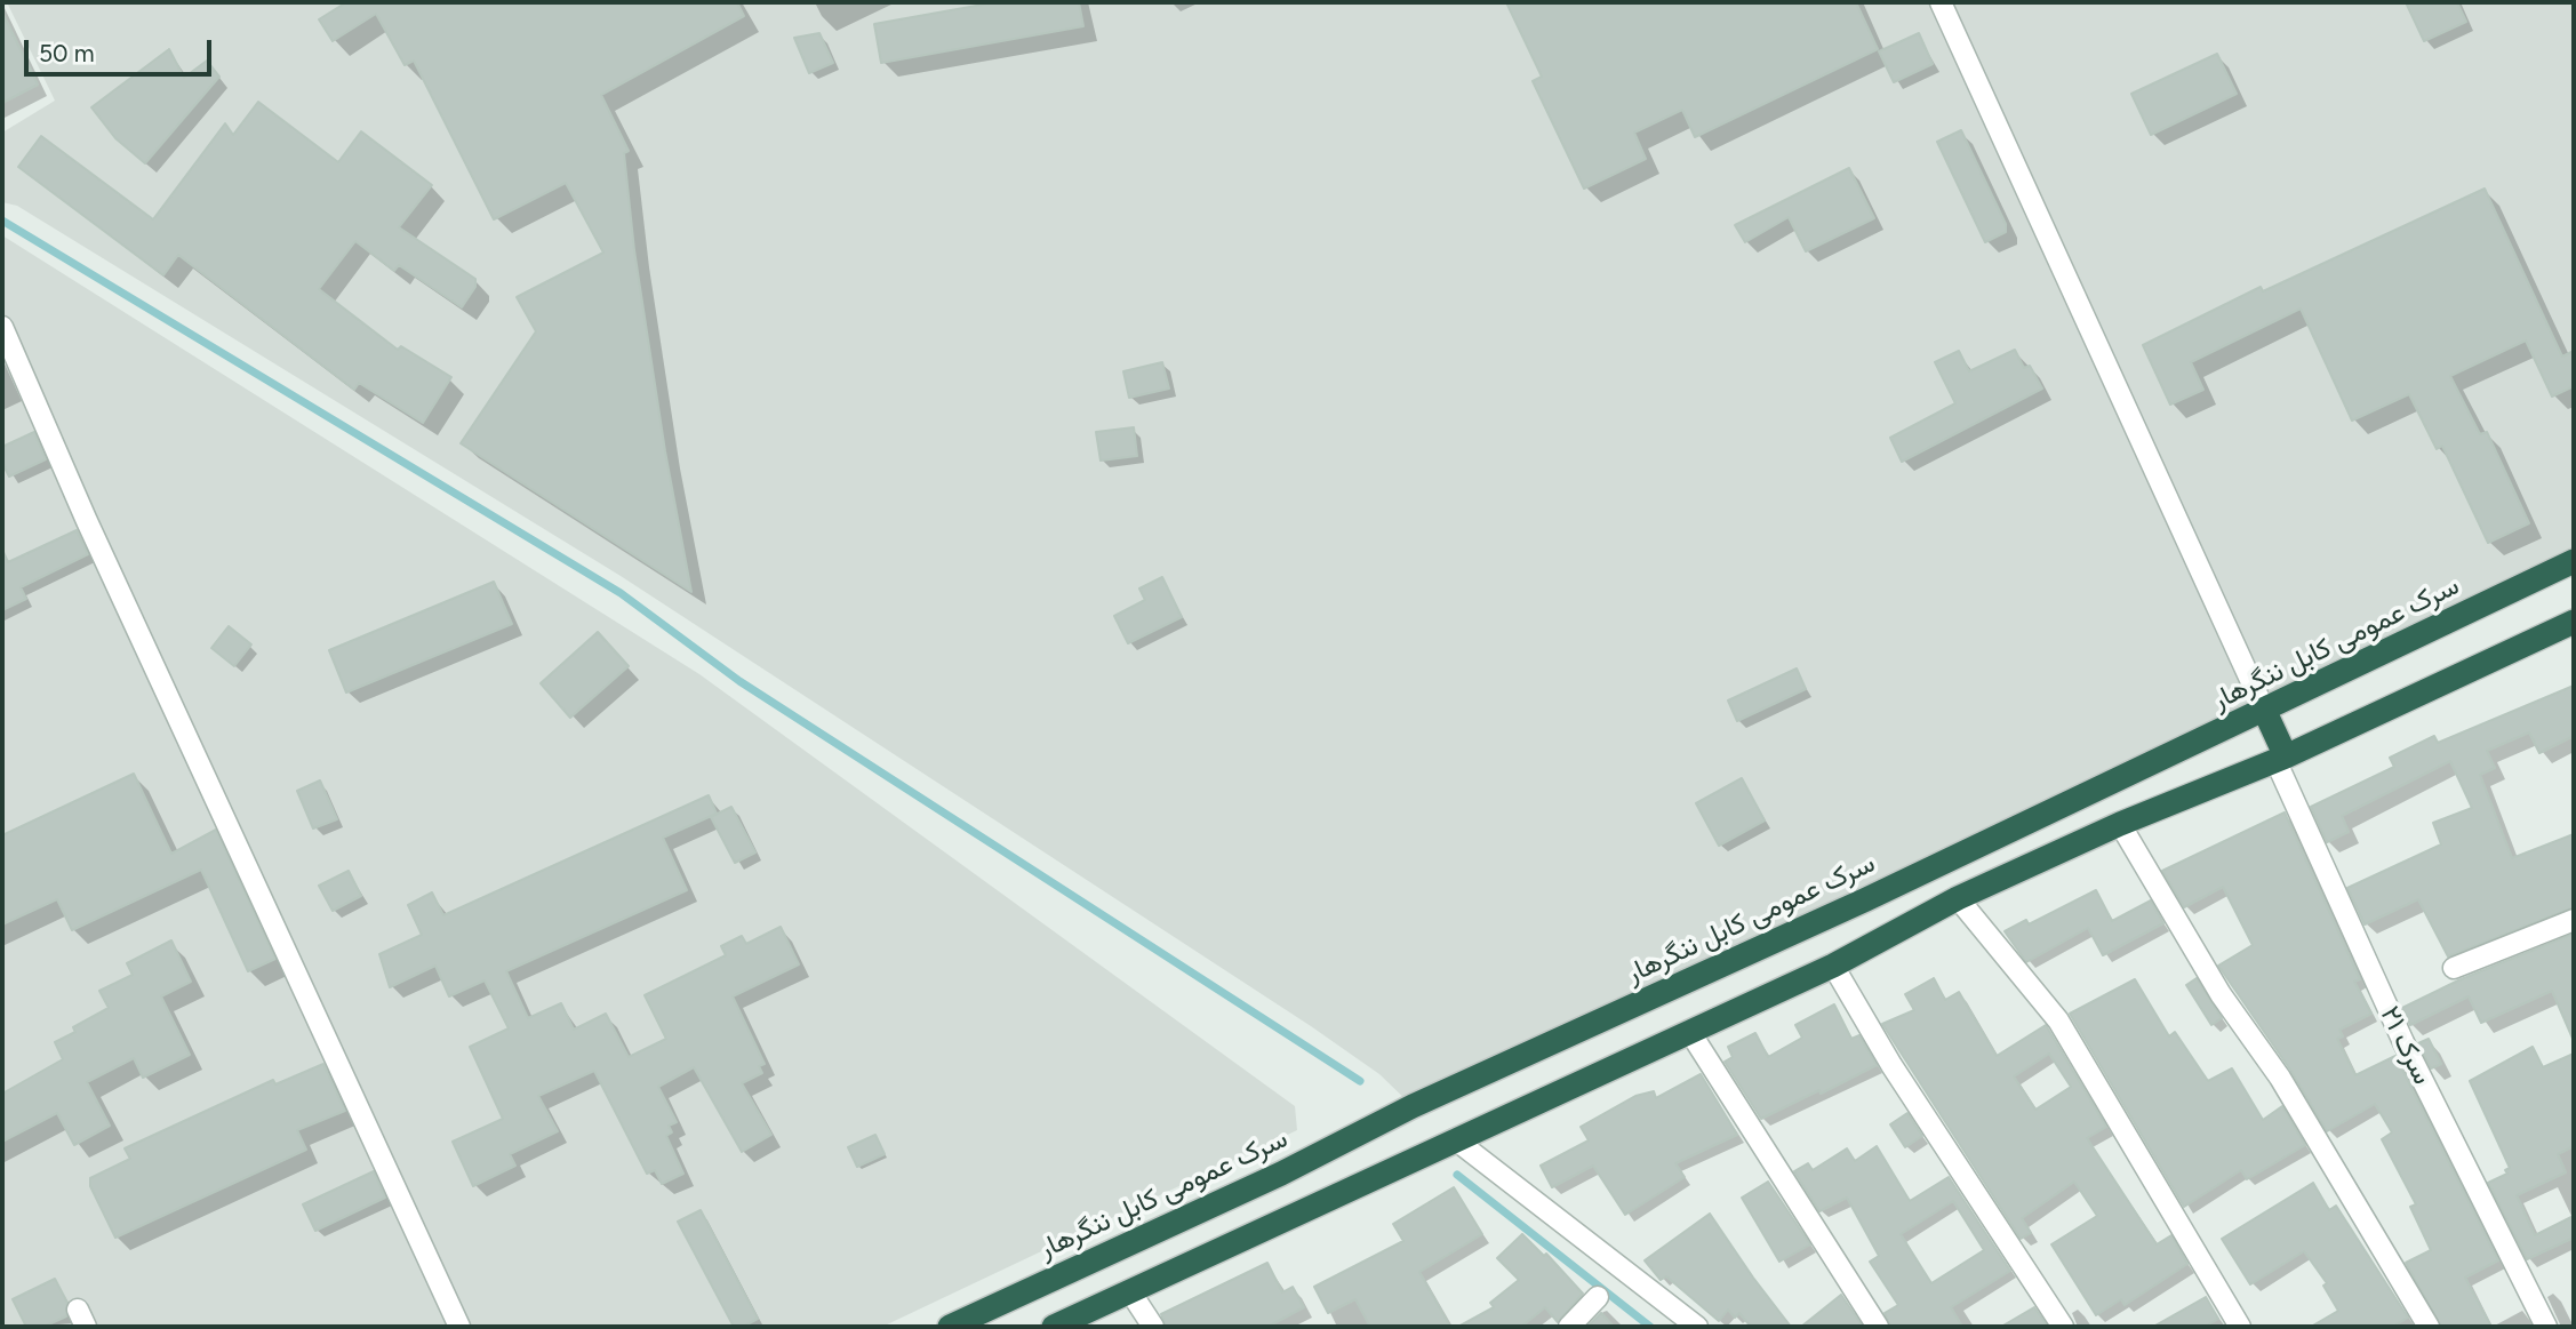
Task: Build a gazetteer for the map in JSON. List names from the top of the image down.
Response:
{
  "streets": {
    "highway": ["سرک عمومی کابل ننگرهار"],
    "street": ["سرک ۲۱"]
  },
  "scale_bar": "50 m"
}
